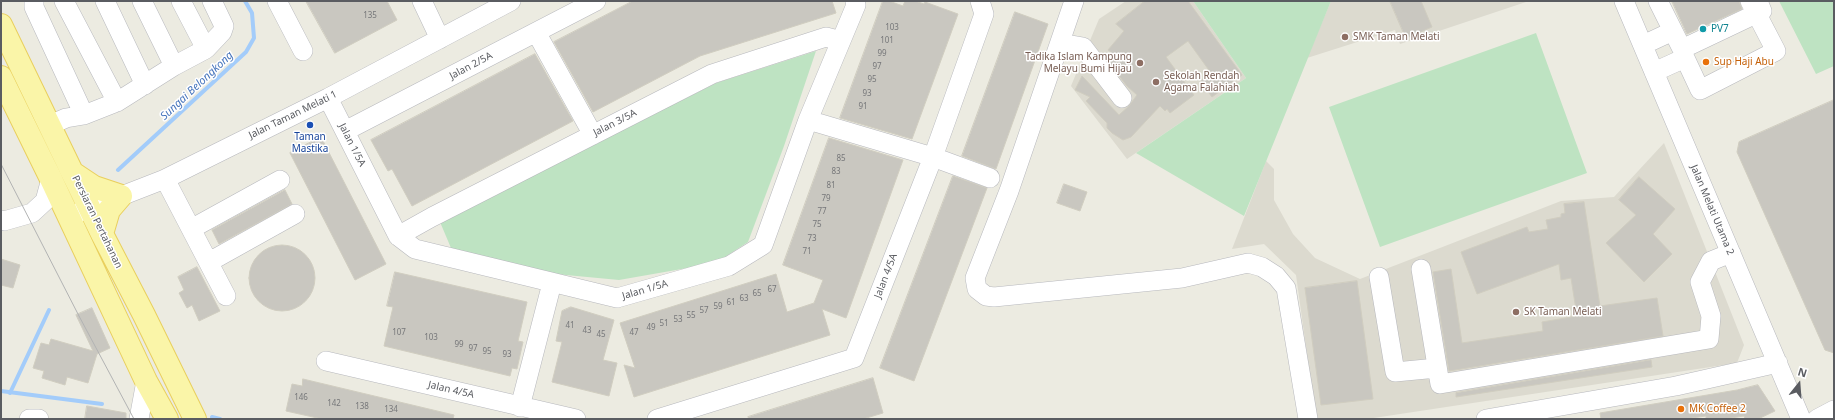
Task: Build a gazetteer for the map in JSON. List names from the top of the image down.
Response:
{
  "streets": {
    "main road": ["Persiaran Pertahanan"],
    "street": [
      "Jalan 2/5A",
      "Jalan Taman Melati 1",
      "Jalan 3/5A",
      "Jalan 1/5A",
      "Jalan Melati Utama 2",
      "Jalan 4/5A"
    ]
  },
  "crossings": [
    ["Jalan 2/5A", "Jalan 1/5A"],
    ["Jalan Taman Melati 1", "Jalan 1/5A"],
    ["Jalan Taman Melati 1", "Persiaran Pertahanan"],
    ["Jalan 3/5A", "Jalan 1/5A"]
  ],
  "water": ["Sungai Belongkong"],
  "places": [
    "PV7",
    "SMK Taman Melati",
    "Sup Haji Abu",
    "Tadika Islam Kampung Melayu Bumi Hijau",
    "Sekolah Rendah Agama Falahiah",
    "Taman Mastika",
    "SK Taman Melati",
    "MK Coffee 2"
  ],
  "house_numbers": [
    "135",
    "103",
    "101",
    "99",
    "97",
    "95",
    "93",
    "91",
    "85",
    "83",
    "81",
    "79",
    "77",
    "75",
    "73",
    "71",
    "67",
    "65",
    "63",
    "61",
    "59",
    "57",
    "55",
    "53",
    "51",
    "41",
    "49",
    "43",
    "107",
    "47",
    "45",
    "103",
    "99",
    "97",
    "95",
    "93",
    "146",
    "142",
    "138",
    "134"
  ],
  "north": "top"
}
